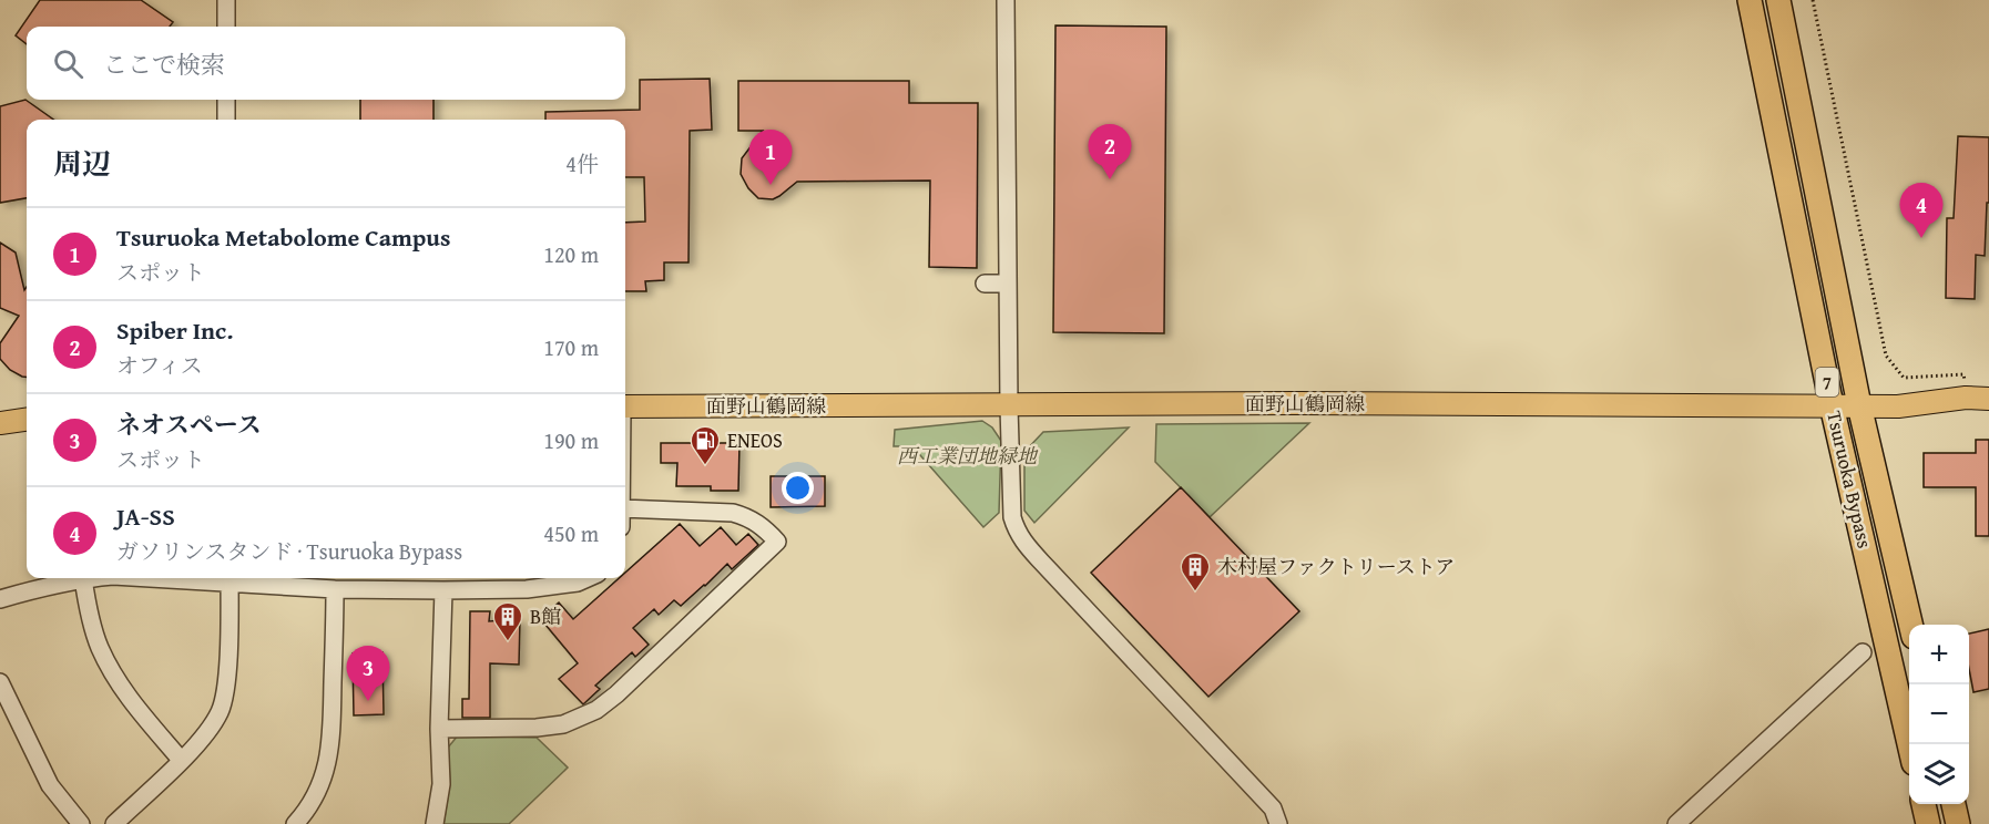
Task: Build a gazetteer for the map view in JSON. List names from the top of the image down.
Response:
{
  "streets": {
    "highway": ["7", "Tsuruoka Bypass"],
    "main road": ["面野山鶴岡線"]
  },
  "crossings": [
    ["面野山鶴岡線", "Tsuruoka Bypass"]
  ],
  "parks": ["西工業団地緑地"],
  "places": {
    "fuel station": ["ENEOS"],
    "building": ["木村屋ファクトリーストア", "B館"]
  },
  "page": {
    "search": "ここで検索",
    "heading": ["周辺", "4件"],
    "pins": [
      "2",
      "1",
      "4",
      "3"
    ],
    "list": [
      {
        "mark": "1",
        "name": "Tsuruoka Metabolome Campus",
        "note": "スポット",
        "value": "120 m"
      },
      {
        "mark": "2",
        "name": "Spiber Inc.",
        "note": "オフィス",
        "value": "170 m"
      },
      {
        "mark": "3",
        "name": "ネオスペース",
        "note": "スポット",
        "value": "190 m"
      },
      {
        "mark": "4",
        "name": "JA-SS",
        "note": "ガソリンスタンド · Tsuruoka Bypass",
        "value": "450 m"
      }
    ],
    "map_buttons": ["+", "−"]
  }
}
